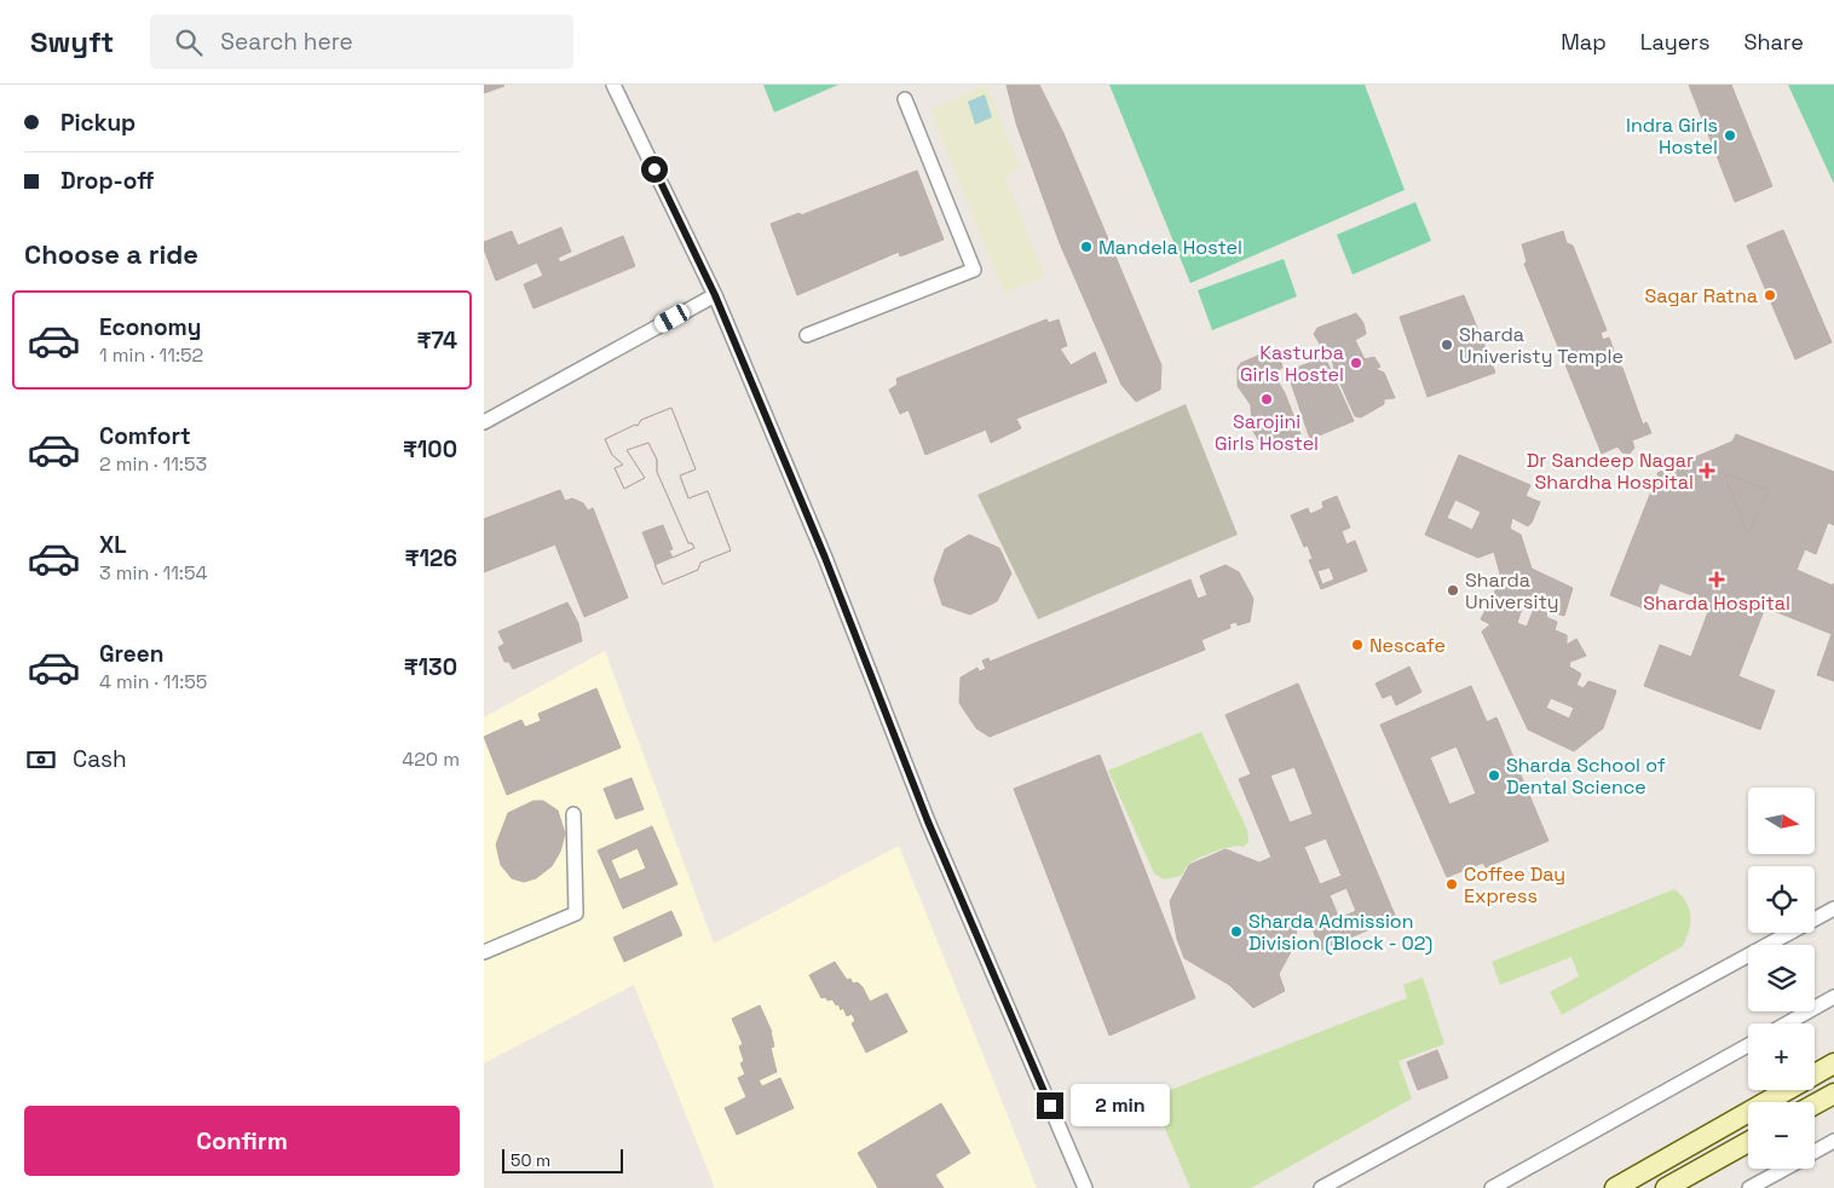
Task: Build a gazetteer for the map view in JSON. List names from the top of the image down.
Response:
{
  "places": {
    "other": [
      "Indra Girls Hostel",
      "Mandela Hostel",
      "Sagar Ratna",
      "Sharda Univeristy Temple",
      "Kasturba Girls Hostel",
      "Sarojini Girls Hostel",
      "Sharda University",
      "Nescafe",
      "Sharda School of Dental Science",
      "Coffee Day Express",
      "Sharda Admission Division (Block - 02)"
    ],
    "health": ["Dr Sandeep Nagar Shardha Hospital", "Sharda Hospital"]
  },
  "scale_bar": "50 m",
  "north": "right",
  "page": {
    "header": "Swyft",
    "search": "Search here",
    "nav": ["Map", "Layers", "Share"],
    "banner": ["Pickup", "Drop-off"],
    "heading": "Choose a ride",
    "list": [
      {
        "name": "Economy",
        "note": "1 min · 11:52",
        "value": "₹74"
      },
      {
        "name": "Comfort",
        "note": "2 min · 11:53",
        "value": "₹100"
      },
      {
        "name": "XL",
        "note": "3 min · 11:54",
        "value": "₹126"
      },
      {
        "name": "Green",
        "note": "4 min · 11:55",
        "value": "₹130"
      }
    ],
    "pay": ["Cash", "420 m"],
    "map_buttons": ["+", "−"],
    "bubble": "2 min",
    "buttons": "Confirm",
    "scale": "50 m"
  }
}
